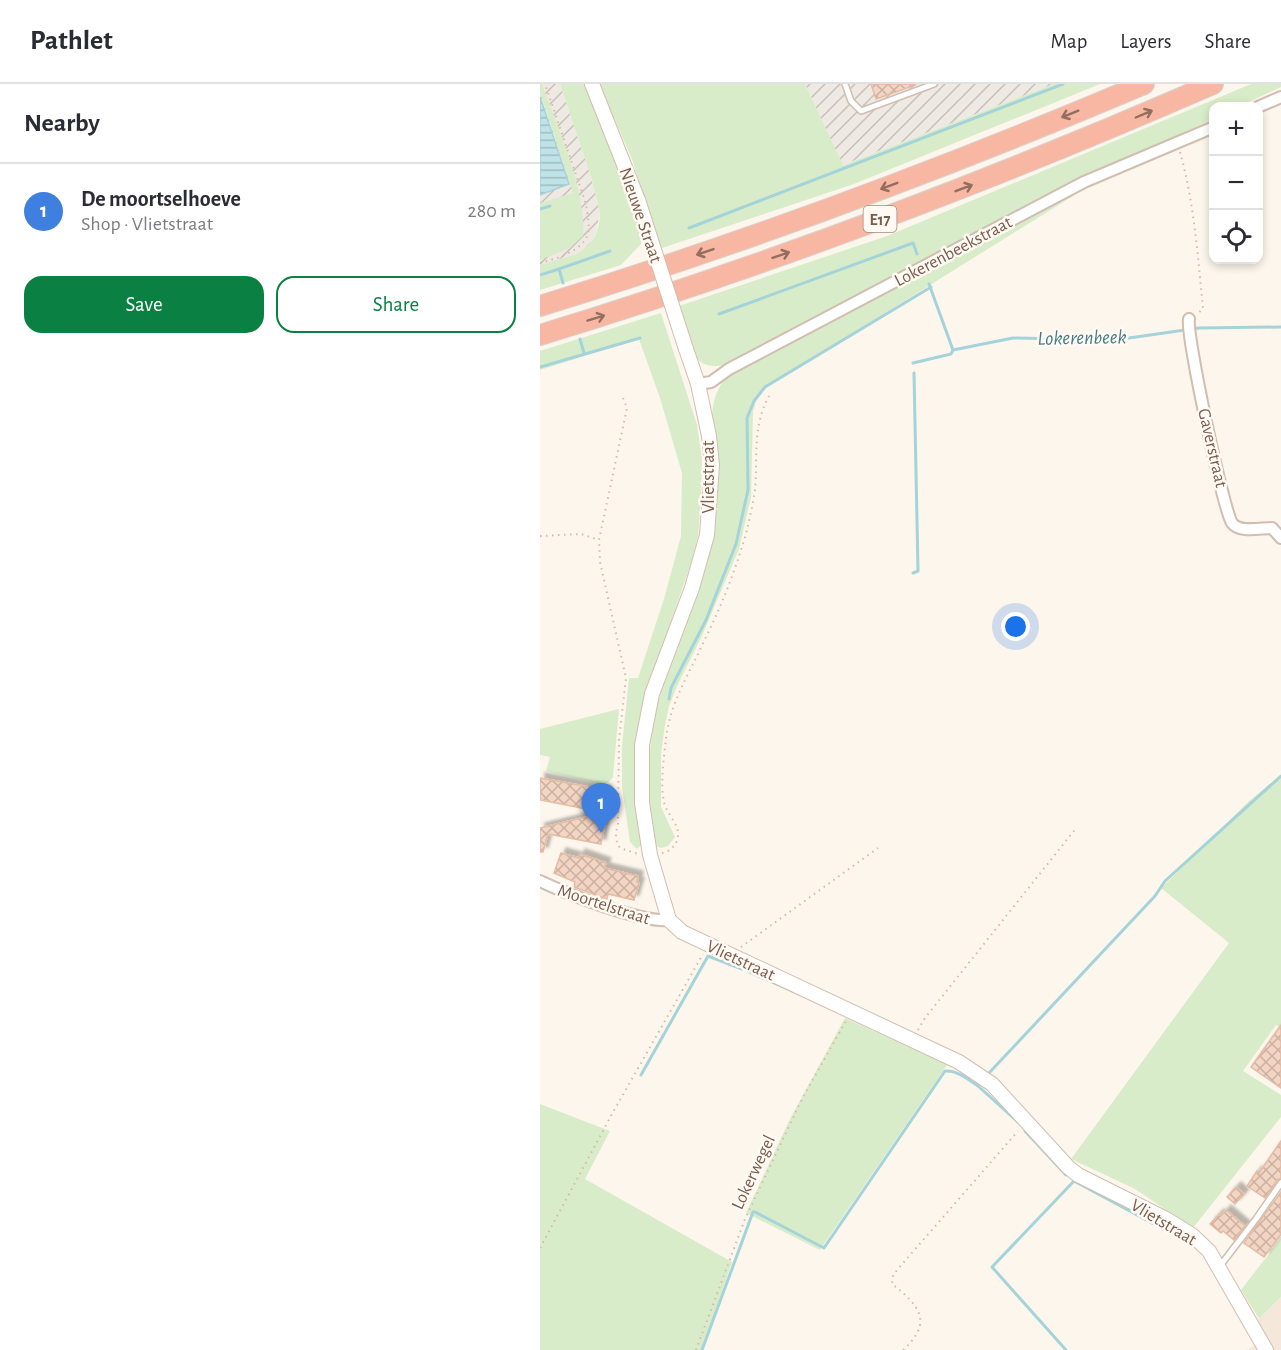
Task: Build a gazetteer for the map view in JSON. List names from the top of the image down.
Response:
{
  "streets": {
    "highway": ["E17"],
    "street": [
      "Nieuwe Straat",
      "Lokerenbeekstraat",
      "Gaverstraat",
      "Vlietstraat",
      "Moortelstraat"
    ],
    "path": ["Lokerwegel"]
  },
  "crossings": [
    ["Nieuwe Straat", "Vlietstraat"],
    ["Lokerenbeekstraat", "Vlietstraat"],
    ["Vlietstraat", "Moortelstraat"],
    ["Vlietstraat", "Lokerwegel"]
  ],
  "water": ["Lokerenbeek"],
  "page": {
    "header": "Pathlet",
    "nav": ["Map", "Layers", "Share"],
    "heading": "Nearby",
    "map_buttons": ["+", "−"],
    "list": [
      {
        "mark": "1",
        "name": "De moortselhoeve",
        "note": "Shop · Vlietstraat",
        "value": "280 m"
      }
    ],
    "buttons": ["Save", "Share"],
    "pins": "1"
  }
}
